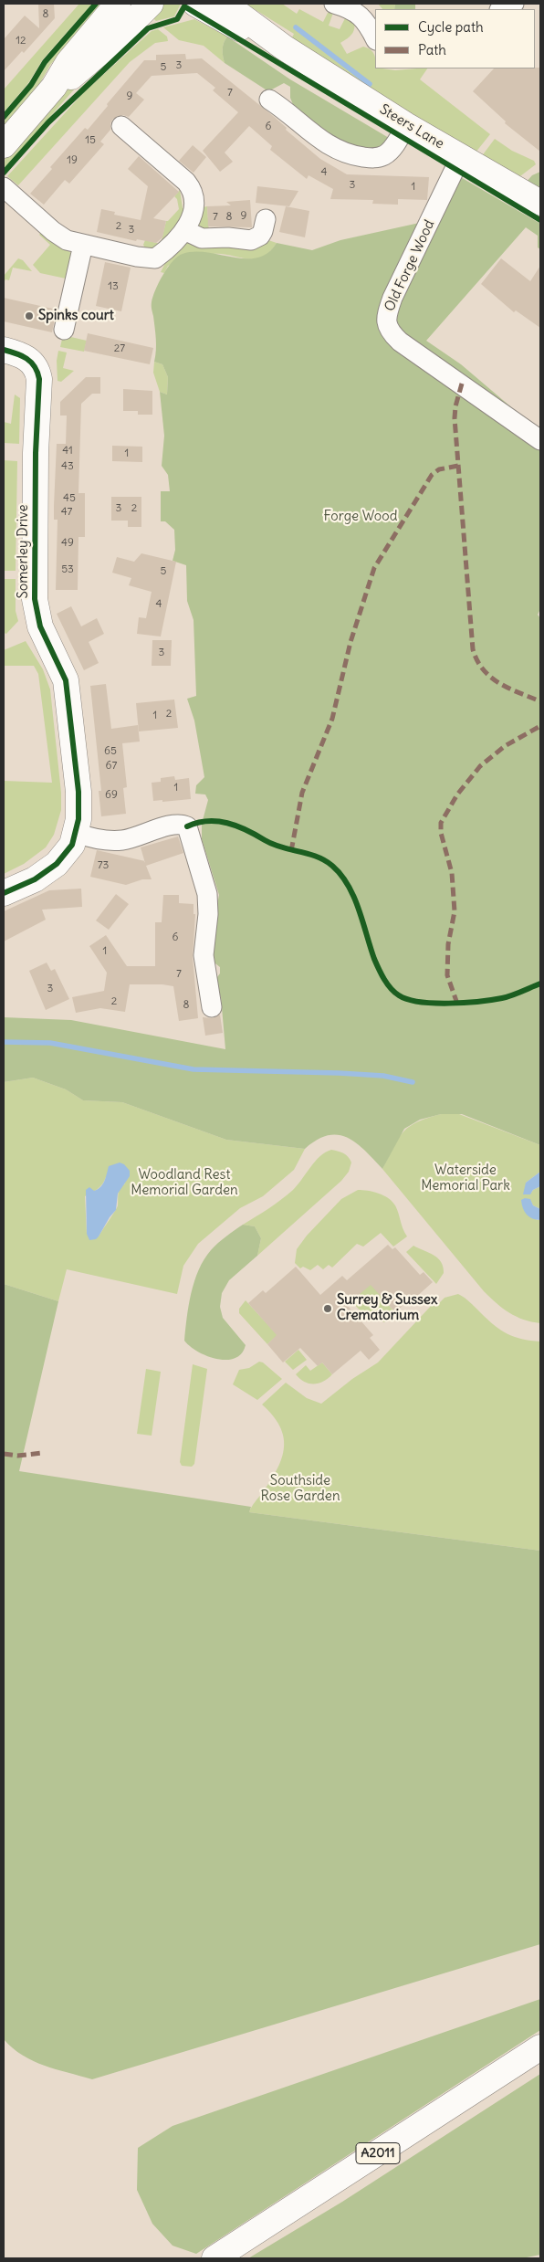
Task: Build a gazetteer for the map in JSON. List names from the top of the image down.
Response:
{
  "streets": {
    "street": [
      "Steers Lane",
      "Old Forge Wood",
      "Somerley Drive",
      "A2011"
    ]
  },
  "crossings": [
    ["Steers Lane", "Old Forge Wood"]
  ],
  "parks": [
    "Forge Wood",
    "Waterside Memorial Park",
    "Woodland Rest Memorial Garden",
    "Southside Rose Garden"
  ],
  "places": ["Spinks court", "Surrey & Sussex Crematorium"],
  "house_numbers": [
    "8",
    "12",
    "3",
    "5",
    "7",
    "9",
    "6",
    "15",
    "19",
    "4",
    "3",
    "1",
    "9",
    "7",
    "8",
    "2",
    "3",
    "13",
    "27",
    "41",
    "1",
    "43",
    "45",
    "3",
    "2",
    "47",
    "49",
    "53",
    "5",
    "4",
    "3",
    "2",
    "1",
    "65",
    "67",
    "1",
    "69",
    "73",
    "6",
    "1",
    "7",
    "3",
    "2",
    "8"
  ],
  "legend": ["Cycle path", "Path"]
}
